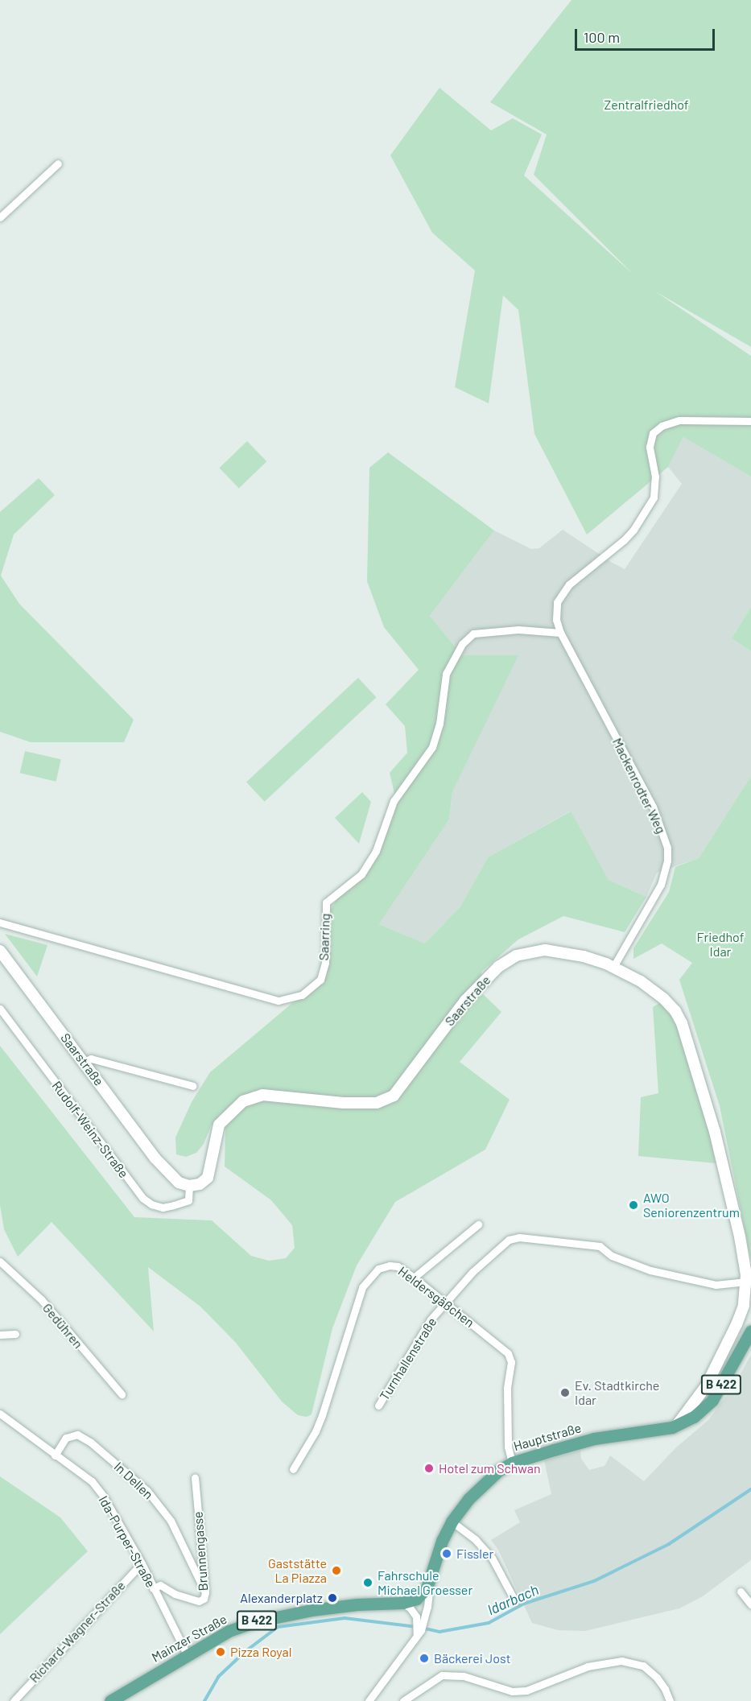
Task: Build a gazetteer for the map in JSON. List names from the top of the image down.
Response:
{
  "streets": {
    "main road": ["B 422", "Hauptstraße", "Mainzer Straße"],
    "street": [
      "Mackenrodter Weg",
      "Saarring",
      "Saarstraße",
      "Rudolf-Weinz-Straße",
      "Heldersgäßchen",
      "Gedühren",
      "Turnhallenstraße",
      "In Dellen",
      "Ida-Purper-Straße",
      "Brunnengasse",
      "Richard-Wagner-Straße"
    ]
  },
  "crossings": [
    ["Mackenrodter Weg", "Saarring"],
    ["Mackenrodter Weg", "Saarstraße"],
    ["Saarstraße", "Rudolf-Weinz-Straße"],
    ["Saarstraße", "Turnhallenstraße"],
    ["Saarstraße", "B 422"],
    ["Saarstraße", "Hauptstraße"],
    ["Heldersgäßchen", "Turnhallenstraße"],
    ["Heldersgäßchen", "Hauptstraße"],
    ["B 422", "Hauptstraße"],
    ["Hauptstraße", "Mainzer Straße"],
    ["In Dellen", "Ida-Purper-Straße"],
    ["In Dellen", "Brunnengasse"],
    ["Ida-Purper-Straße", "Brunnengasse"],
    ["Ida-Purper-Straße", "Richard-Wagner-Straße"],
    ["Ida-Purper-Straße", "Mainzer Straße"]
  ],
  "water": ["Idarbach"],
  "parks": ["Zentralfriedhof", "Friedhof Idar"],
  "places": [
    "AWO Seniorenzentrum",
    "Ev. Stadtkirche Idar",
    "Hotel zum Schwan",
    "Fissler",
    "Gaststätte La Piazza",
    "Fahrschule Michael Groesser",
    "Alexanderplatz",
    "Pizza Royal",
    "Bäckerei Jost"
  ],
  "scale_bar": "100 m"
}
